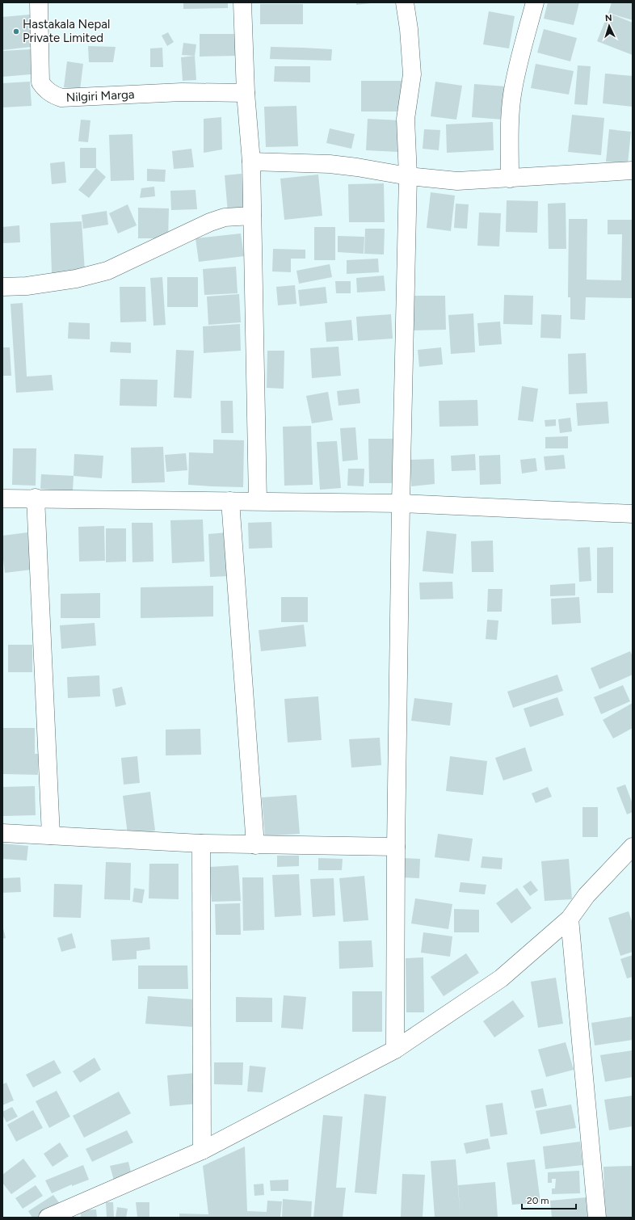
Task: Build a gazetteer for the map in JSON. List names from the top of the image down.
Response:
{
  "streets": {
    "street": ["Nilgiri Marga"]
  },
  "places": ["Hastakala Nepal Private Limited"],
  "scale_bar": "20 m",
  "north": "top"
}
